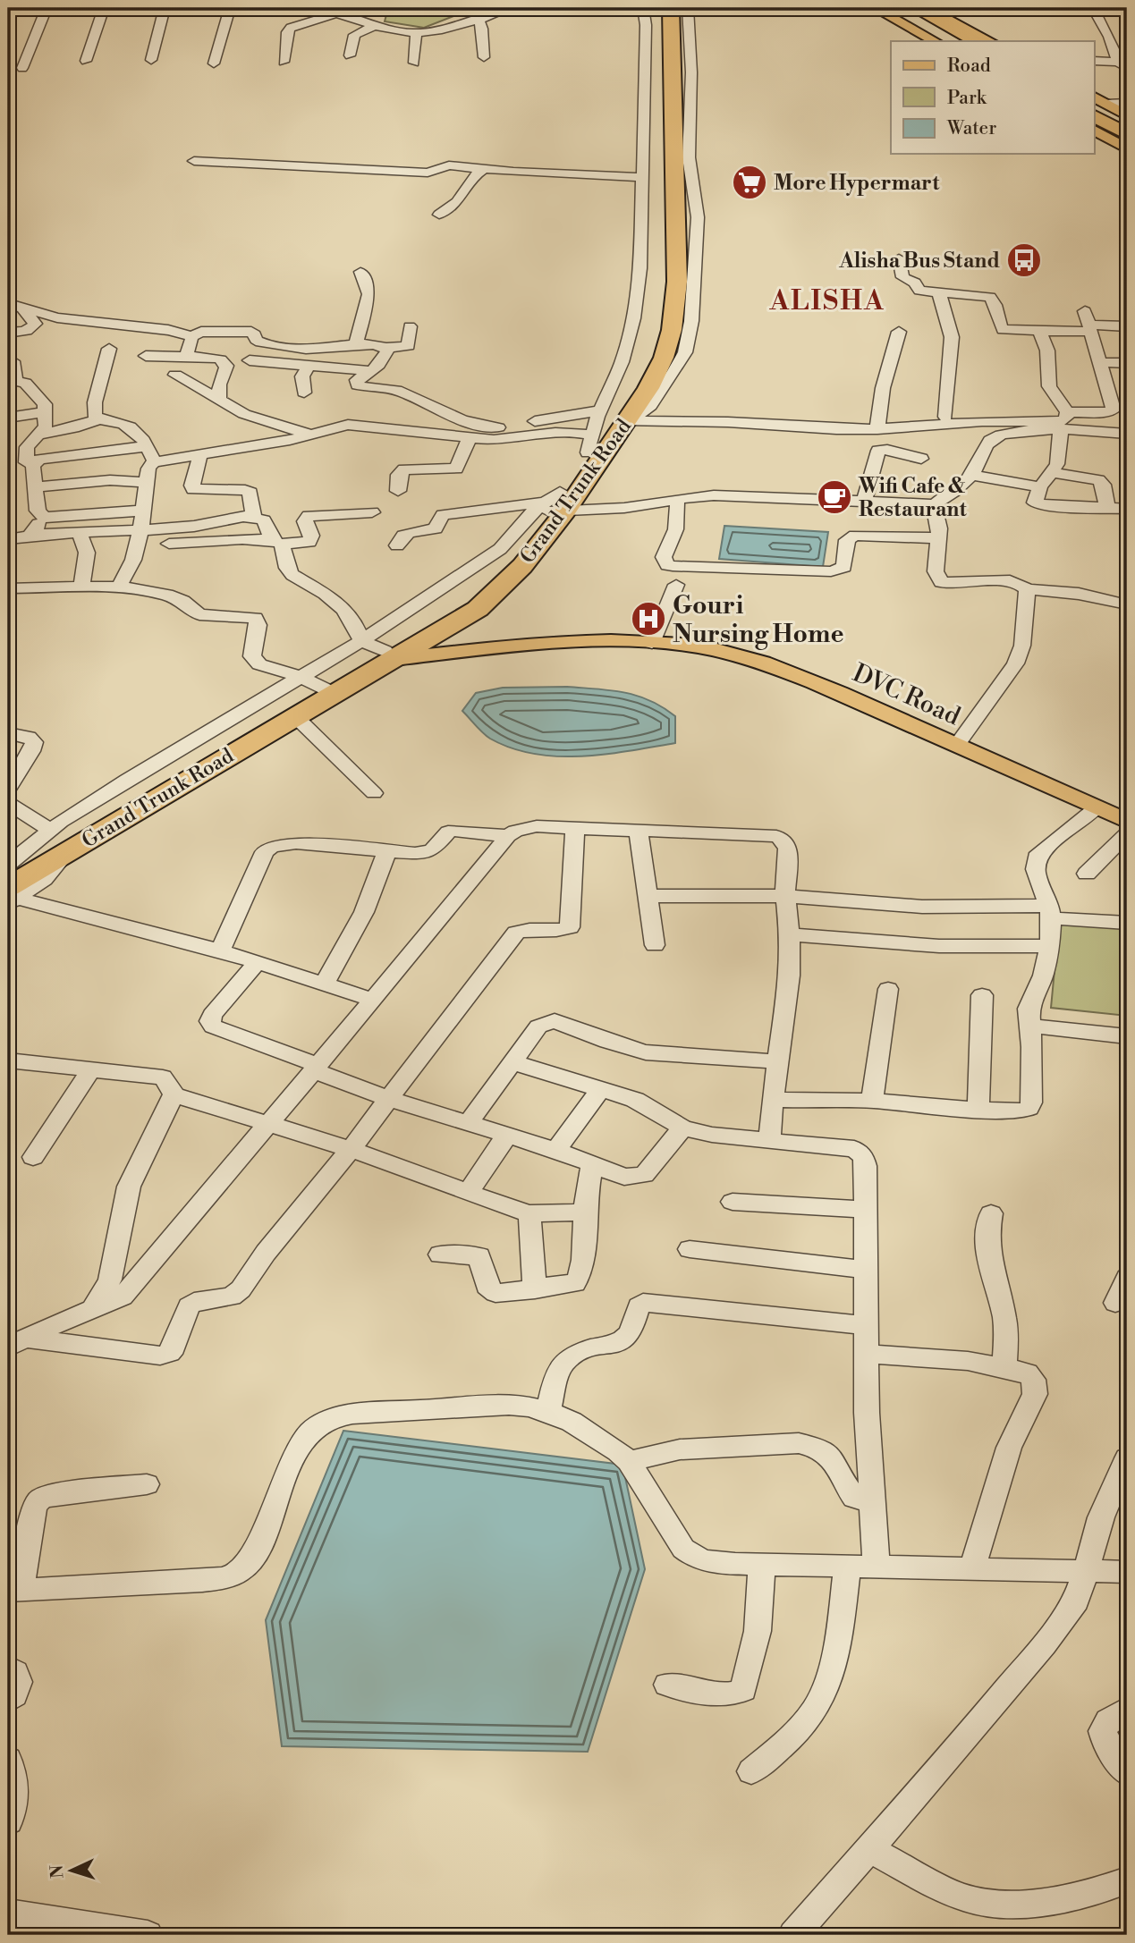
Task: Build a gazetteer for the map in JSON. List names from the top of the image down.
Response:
{
  "streets": {
    "highway": ["Grand Trunk Road"],
    "main road": ["DVC Road"]
  },
  "crossings": [
    ["Grand Trunk Road", "DVC Road"]
  ],
  "districts": ["ALISHA"],
  "places": {
    "supermarket": ["More Hypermart"],
    "bus stop": ["Alisha Bus Stand"],
    "cafe": ["Wifi Cafe & Restaurant"],
    "hospital": ["Gouri Nursing Home"]
  },
  "legend": ["Road", "Park", "Water"],
  "north": "left"
}
